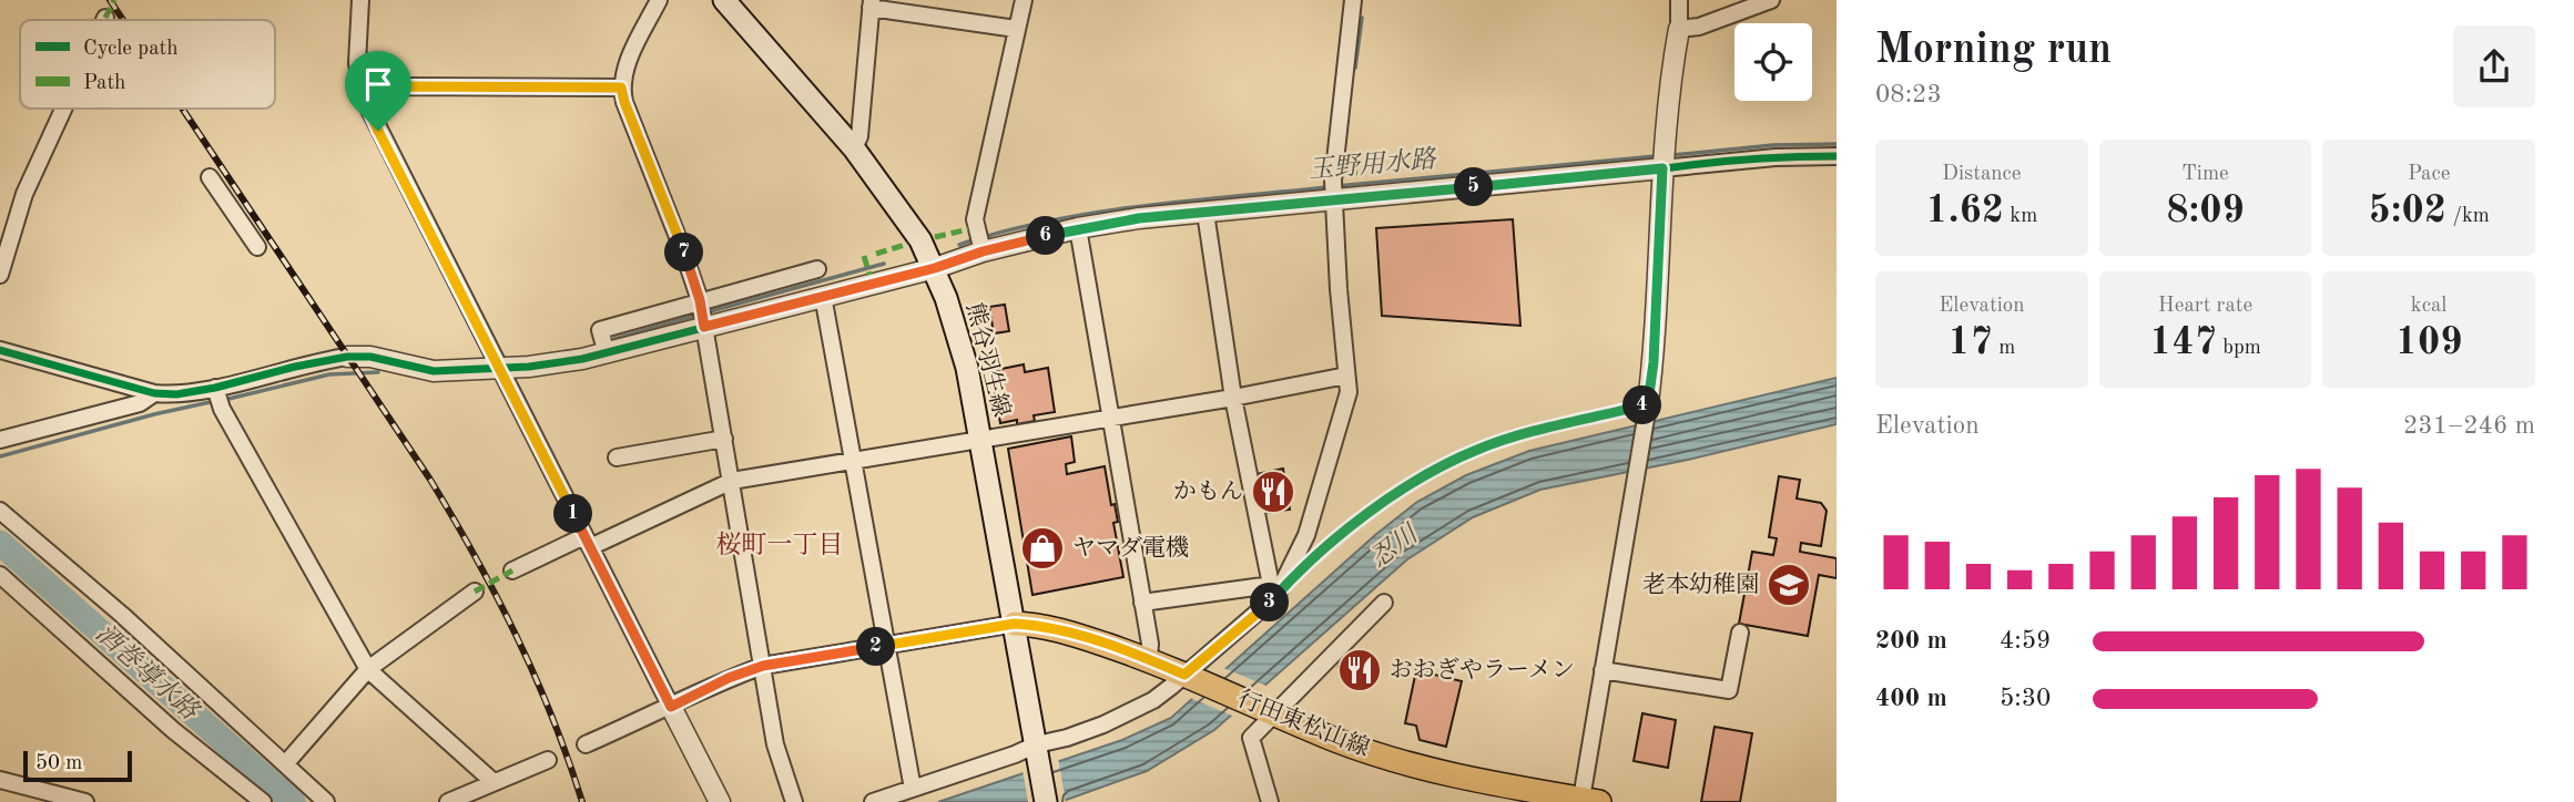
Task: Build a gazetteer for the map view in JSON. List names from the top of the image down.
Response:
{
  "streets": {
    "main road": ["熊谷羽生線", "行田東松山線"]
  },
  "crossings": [
    ["熊谷羽生線", "行田東松山線"]
  ],
  "districts": ["桜町一丁目"],
  "water": ["玉野用水路", "忍川", "酒巻導水路"],
  "places": {
    "restaurant": ["かもん", "おおぎやラーメン"],
    "shop": ["ヤマダ電機"],
    "school or university": ["老本幼稚園"]
  },
  "legend": ["Cycle path", "Path"],
  "scale_bar": "50 m",
  "page": {
    "heading": ["Morning run", "08:23"],
    "stats": [
      ["Distance", "1.62 km"],
      ["Time", "8:09"],
      ["Pace", "5:02 /km"],
      ["Elevation", "17 m"],
      ["Heart rate", "147 bpm"],
      ["kcal", "109"]
    ],
    "pins": [
      "5",
      "6",
      "7",
      "4",
      "1",
      "3",
      "2"
    ],
    "chart": ["Elevation", "231–246 m"],
    "list": [
      {
        "name": "200 m",
        "note": "4:59"
      },
      {
        "name": "400 m",
        "note": "5:30"
      }
    ],
    "scale": "50 m"
  }
}
